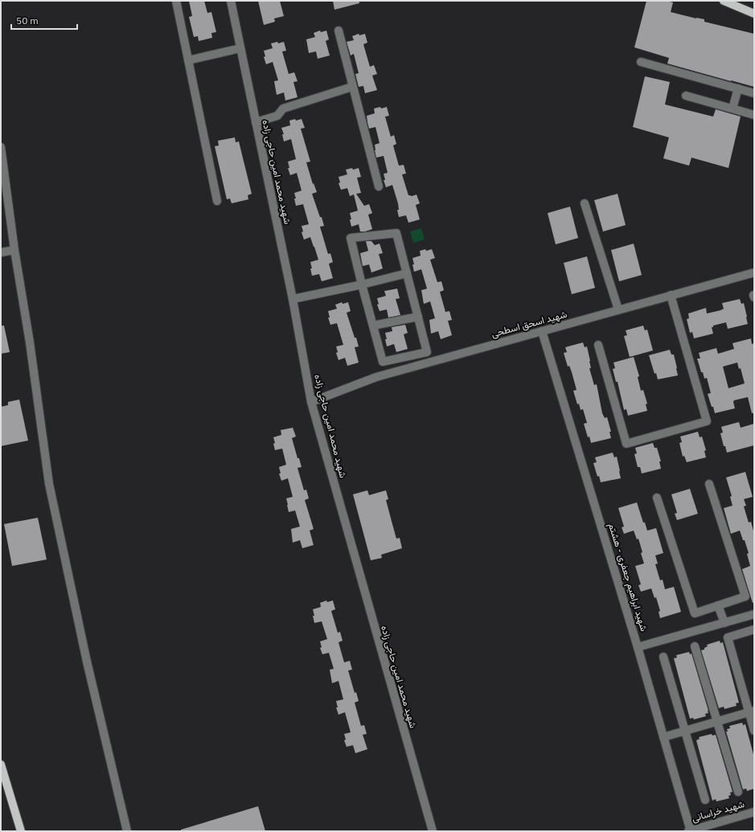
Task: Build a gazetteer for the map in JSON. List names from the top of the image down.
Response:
{
  "streets": {
    "street": [
      "شهید محمد امین حاجی زاده",
      "شهید اسحق اسطحی",
      "شهید ابراهیم جعفری - هشتم",
      "شهید خراسانی"
    ]
  },
  "crossings": [
    ["شهید محمد امین حاجی زاده", "شهید اسحق اسطحی"],
    ["شهید اسحق اسطحی", "شهید ابراهیم جعفری - هشتم"],
    ["شهید ابراهیم جعفری - هشتم", "شهید خراسانی"]
  ],
  "scale_bar": "50 m"
}
